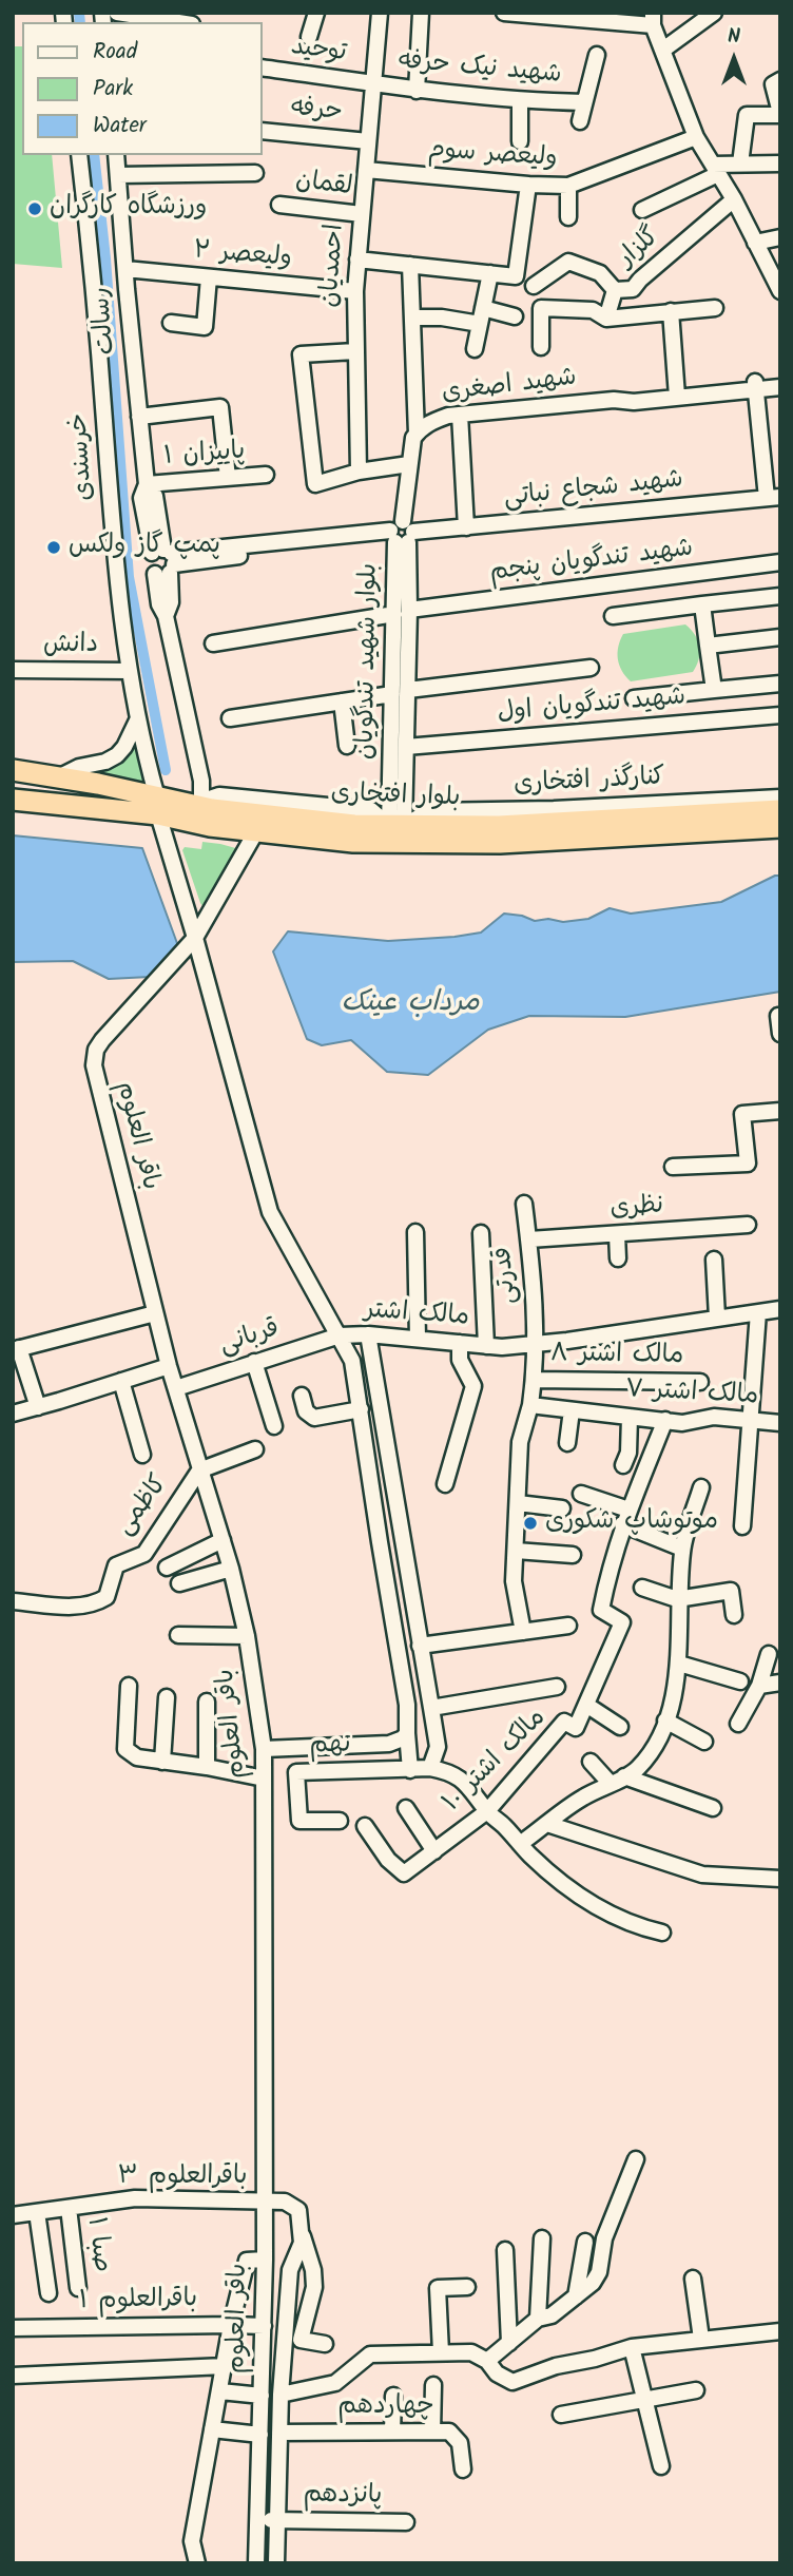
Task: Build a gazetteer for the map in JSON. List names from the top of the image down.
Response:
{
  "streets": {
    "highway": ["بلوار افتخاری"],
    "street": [
      "توحید",
      "شهید نیک حرفه",
      "حرفه",
      "ولیعصر سوم",
      "لقمان",
      "گلزار",
      "ولیعصر ۲",
      "احمدیان",
      "رسالت",
      "شهید اصغری",
      "پاییزان ۱",
      "خرسندی",
      "شهید شجاع نباتی",
      "شهید تندگویان پنجم",
      "دانش",
      "بلوار شهید تندگویان",
      "شهید تندگویان اول",
      "کنارگذر افتخاری",
      "باقر العلوم",
      "نظری",
      "قدرتی",
      "مالک اشتر",
      "قربانی",
      "مالک اشتر ۸",
      "مالک اشتر ۷",
      "کاظمی",
      "نهم",
      "مالک اشتر ۱۰",
      "باقرالعلوم ۳",
      "صبا ۱",
      "باقرالعلوم ۱",
      "چهاردهم",
      "پانزدهم"
    ]
  },
  "crossings": [
    ["توحید", "شهید نیک حرفه"],
    ["توحید", "احمدیان"],
    ["شهید نیک حرفه", "احمدیان"],
    ["حرفه", "احمدیان"],
    ["ولیعصر سوم", "احمدیان"],
    ["لقمان", "احمدیان"],
    ["ولیعصر ۲", "احمدیان"],
    ["ولیعصر ۲", "رسالت"],
    ["رسالت", "پاییزان ۱"],
    ["رسالت", "بلوار شهید تندگویان"],
    ["رسالت", "بلوار افتخاری"],
    ["شهید اصغری", "شهید شجاع نباتی"],
    ["شهید اصغری", "بلوار شهید تندگویان"],
    ["خرسندی", "دانش"],
    ["خرسندی", "بلوار افتخاری"],
    ["شهید شجاع نباتی", "بلوار شهید تندگویان"],
    ["شهید تندگویان پنجم", "بلوار شهید تندگویان"],
    ["بلوار شهید تندگویان", "شهید تندگویان اول"],
    ["بلوار شهید تندگویان", "کنارگذر افتخاری"],
    ["بلوار شهید تندگویان", "بلوار افتخاری"],
    ["کنارگذر افتخاری", "بلوار افتخاری"],
    ["بلوار افتخاری", "باقر العلوم"],
    ["باقر العلوم", "مالک اشتر"],
    ["باقر العلوم", "قربانی"],
    ["باقر العلوم", "کاظمی"],
    ["باقر العلوم", "باقرالعلوم ۳"],
    ["باقر العلوم", "باقرالعلوم ۱"],
    ["باقر العلوم", "پانزدهم"],
    ["نظری", "قدرتی"],
    ["قدرتی", "مالک اشتر"],
    ["مالک اشتر", "قربانی"],
    ["مالک اشتر ۷", "مالک اشتر ۱۰"],
    ["باقرالعلوم ۳", "صبا ۱"]
  ],
  "water": ["مرداب عینک"],
  "places": ["ورزشگاه کارگران", "پمپ گاز ولکس", "موتوشاپ شکوری"],
  "legend": ["Road", "Park", "Water"],
  "north": "top"
}
